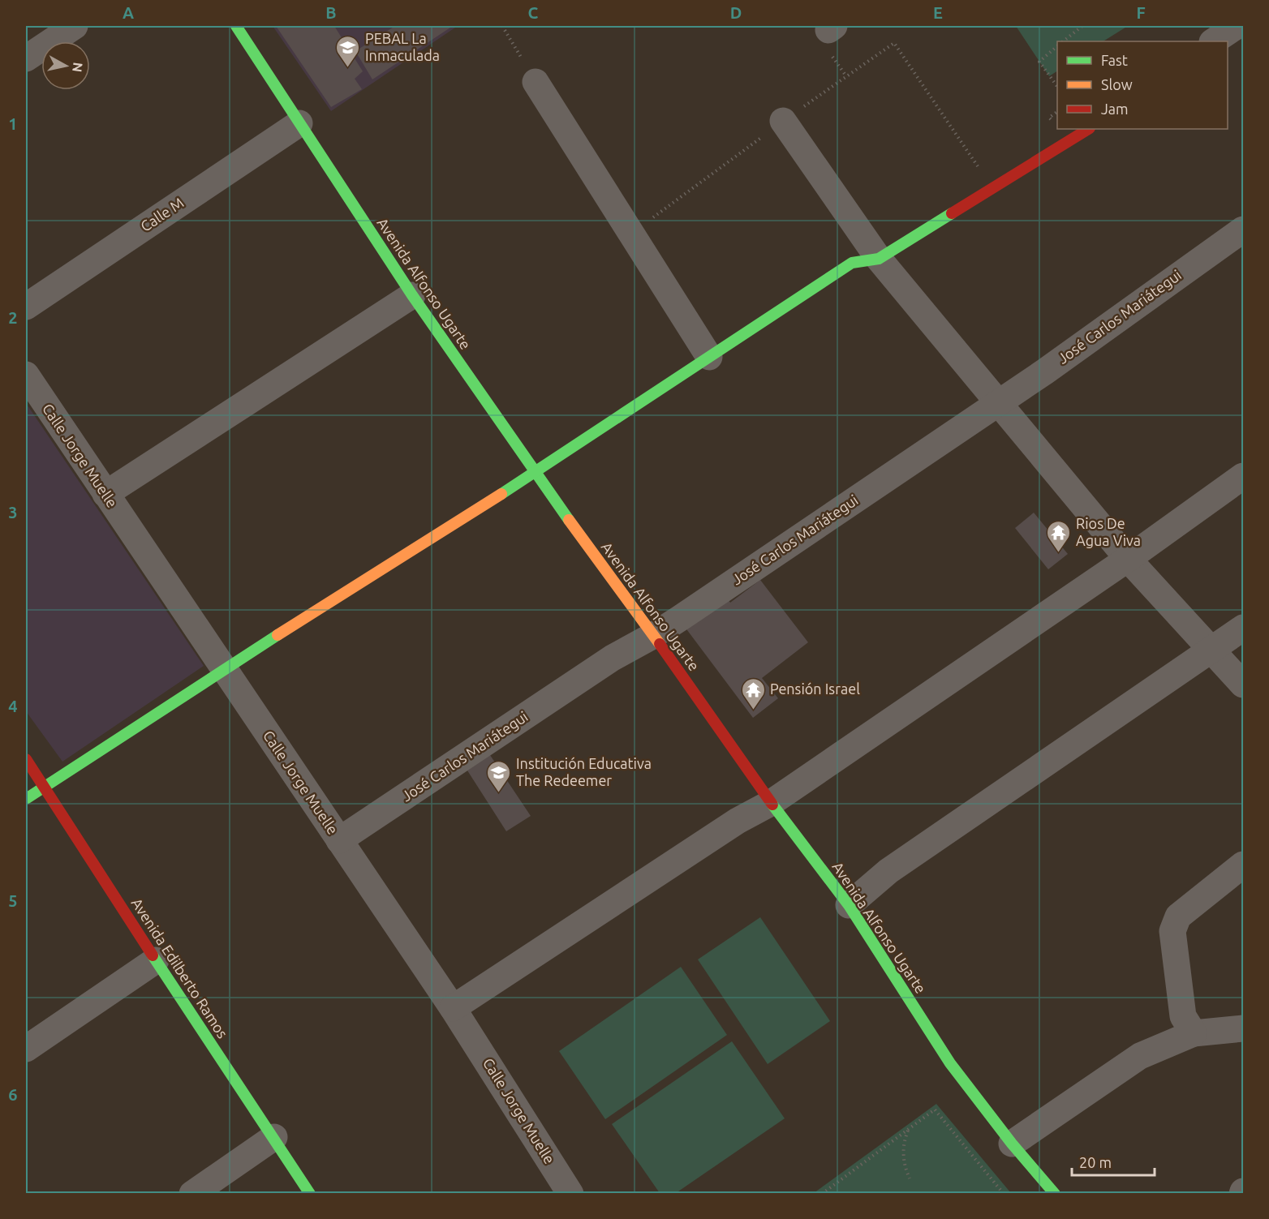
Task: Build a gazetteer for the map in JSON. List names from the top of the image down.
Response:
{
  "streets": {
    "street": [
      "Calle M",
      "Avenida Alfonso Ugarte",
      "José Carlos Mariátegui",
      "Calle Jorge Muelle",
      "Avenida Edilberto Ramos"
    ]
  },
  "crossings": [
    ["Calle M", "Avenida Alfonso Ugarte"],
    ["Avenida Alfonso Ugarte", "José Carlos Mariátegui"],
    ["José Carlos Mariátegui", "Calle Jorge Muelle"]
  ],
  "places": {
    "school or university": ["PEBAL La Inmaculada", "Institución Educativa The Redeemer"],
    "temple": ["Rios De Agua Viva", "Pensión Israel"]
  },
  "legend": ["Fast", "Slow", "Jam"],
  "scale_bar": "20 m",
  "north": "right",
  "grid": {
    "columns": [
      "A",
      "B",
      "C",
      "D",
      "E",
      "F"
    ],
    "rows": [
      "1",
      "2",
      "3",
      "4",
      "5",
      "6"
    ]
  }
}
